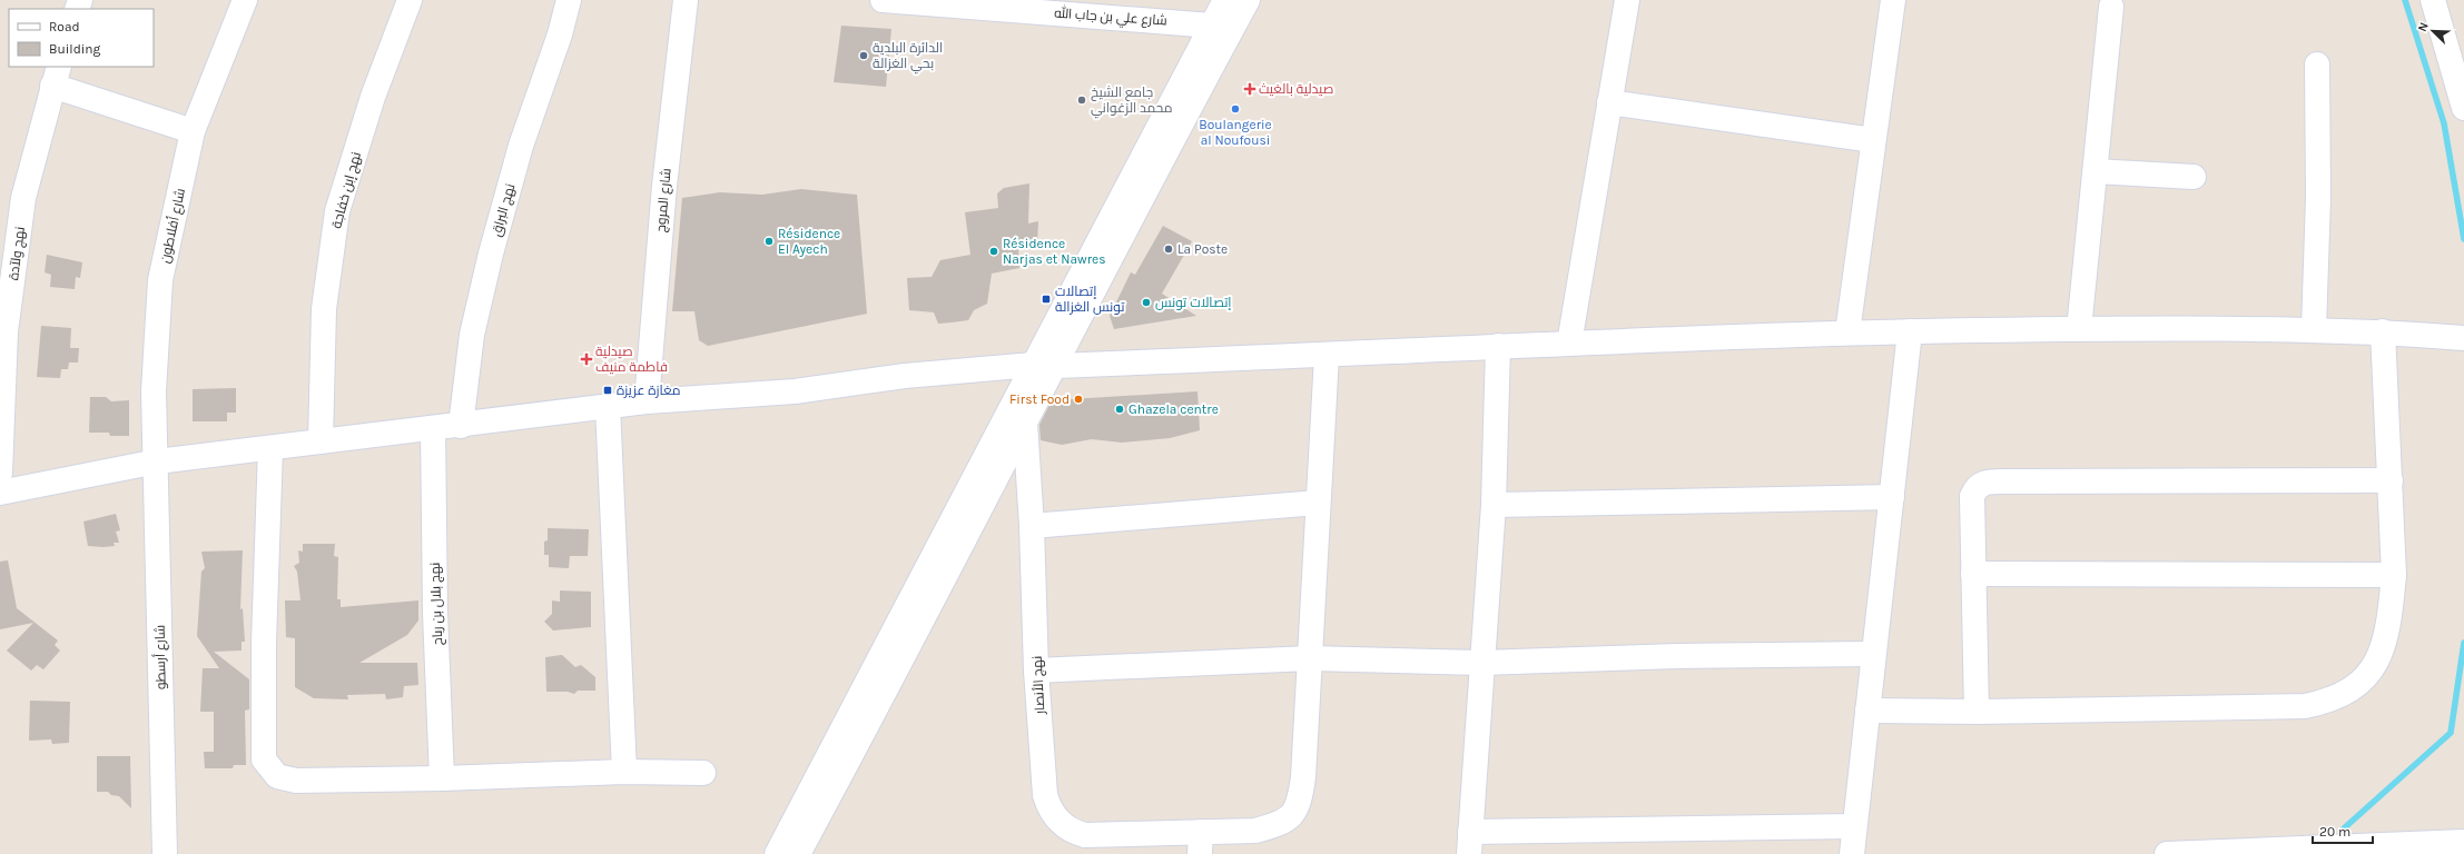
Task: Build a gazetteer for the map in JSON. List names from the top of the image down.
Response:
{
  "streets": {
    "street": [
      "شارع علي بن جاب الله",
      "نهج إبن خفاجة",
      "شارع المروج",
      "نهج البراق",
      "شارع أفلاطون",
      "نهج ولاّدة",
      "نهج بلال بن رباح",
      "شارع أرسطو",
      "نهج الأنصار"
    ]
  },
  "crossings": [
    ["شارع أفلاطون", "شارع أرسطو"]
  ],
  "places": {
    "other": [
      "الدائرة البلدية بحي الغزالة",
      "جامع الشيخ محمد الزغواني",
      "Boulangerie al Noufousi",
      "Résidence El Ayech",
      "La Poste",
      "Résidence Narjas et Nawres",
      "إتصالات تونس",
      "First Food",
      "Ghazela centre"
    ],
    "health": ["صيدلية بالغيث", "صيدلية فاطمة منيف"],
    "transit": ["إتصالات تونس الغزالة", "مغازة عزيزة"]
  },
  "legend": ["Road", "Building"],
  "scale_bar": "20 m",
  "north": "top left"
}
